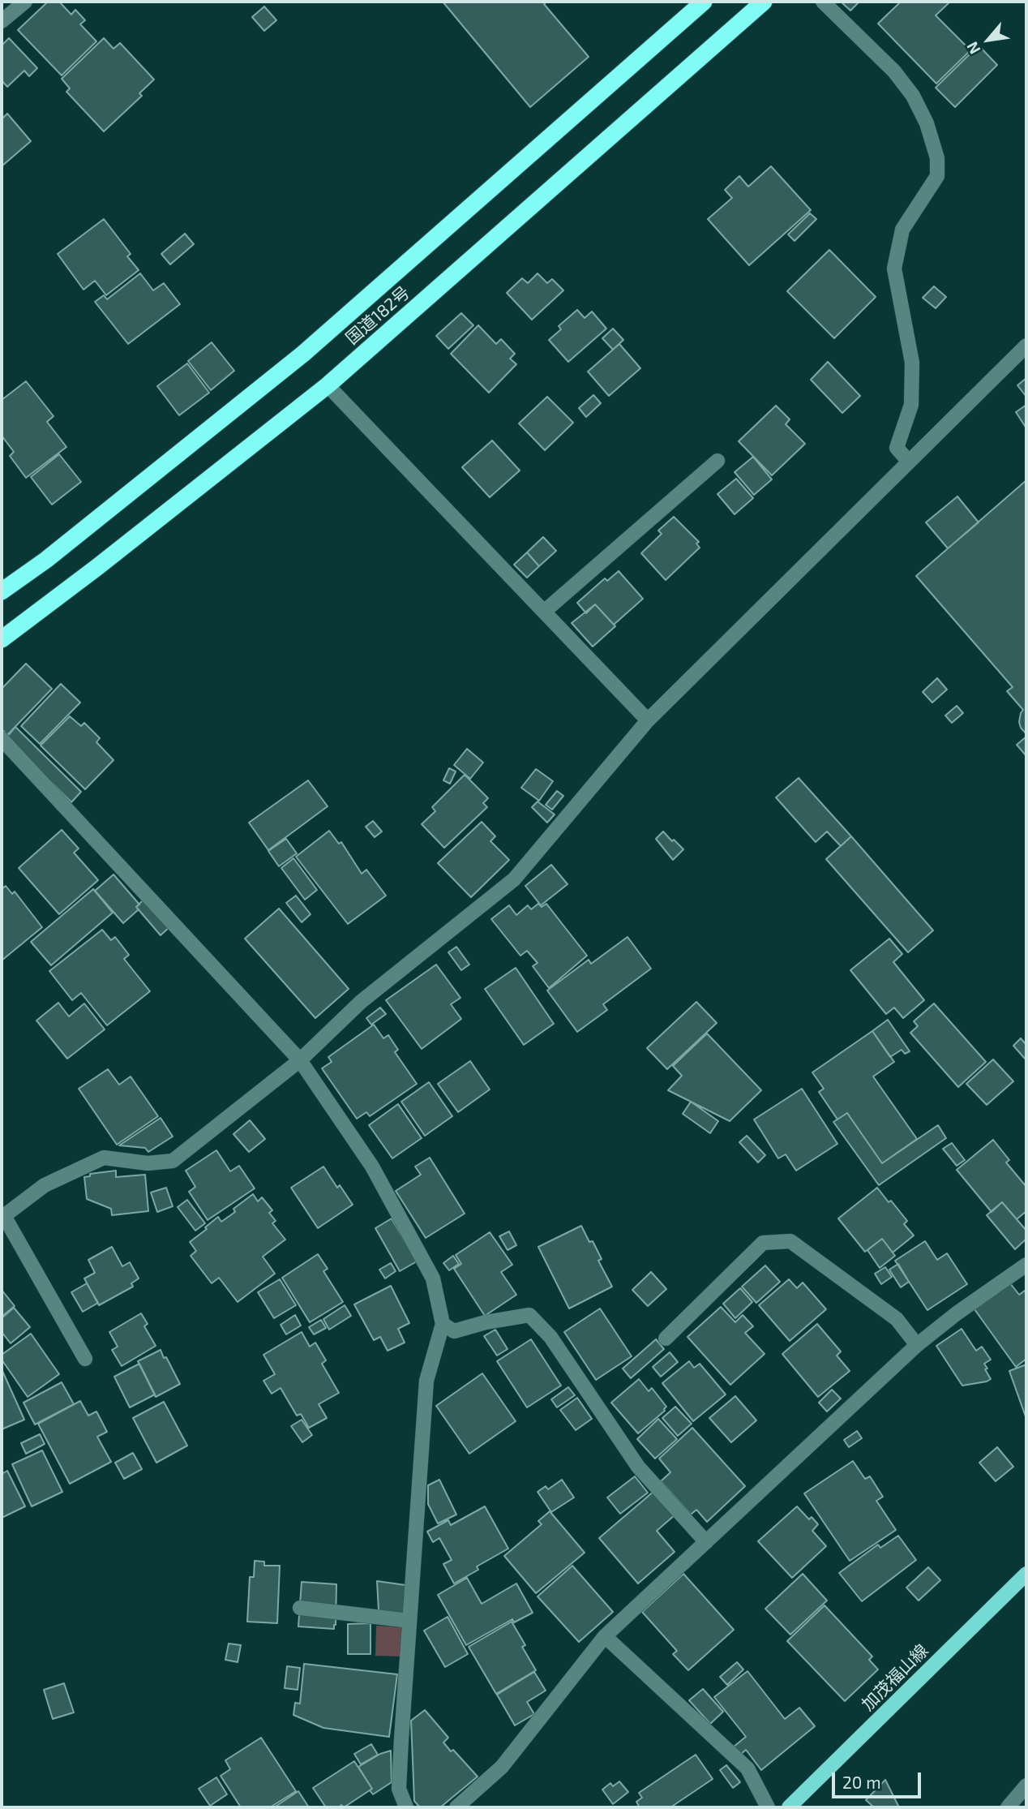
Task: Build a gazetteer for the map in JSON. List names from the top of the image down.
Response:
{
  "streets": {
    "highway": ["国道182号"],
    "main road": ["加茂福山線"]
  },
  "scale_bar": "20 m",
  "north": "bottom left"
}
